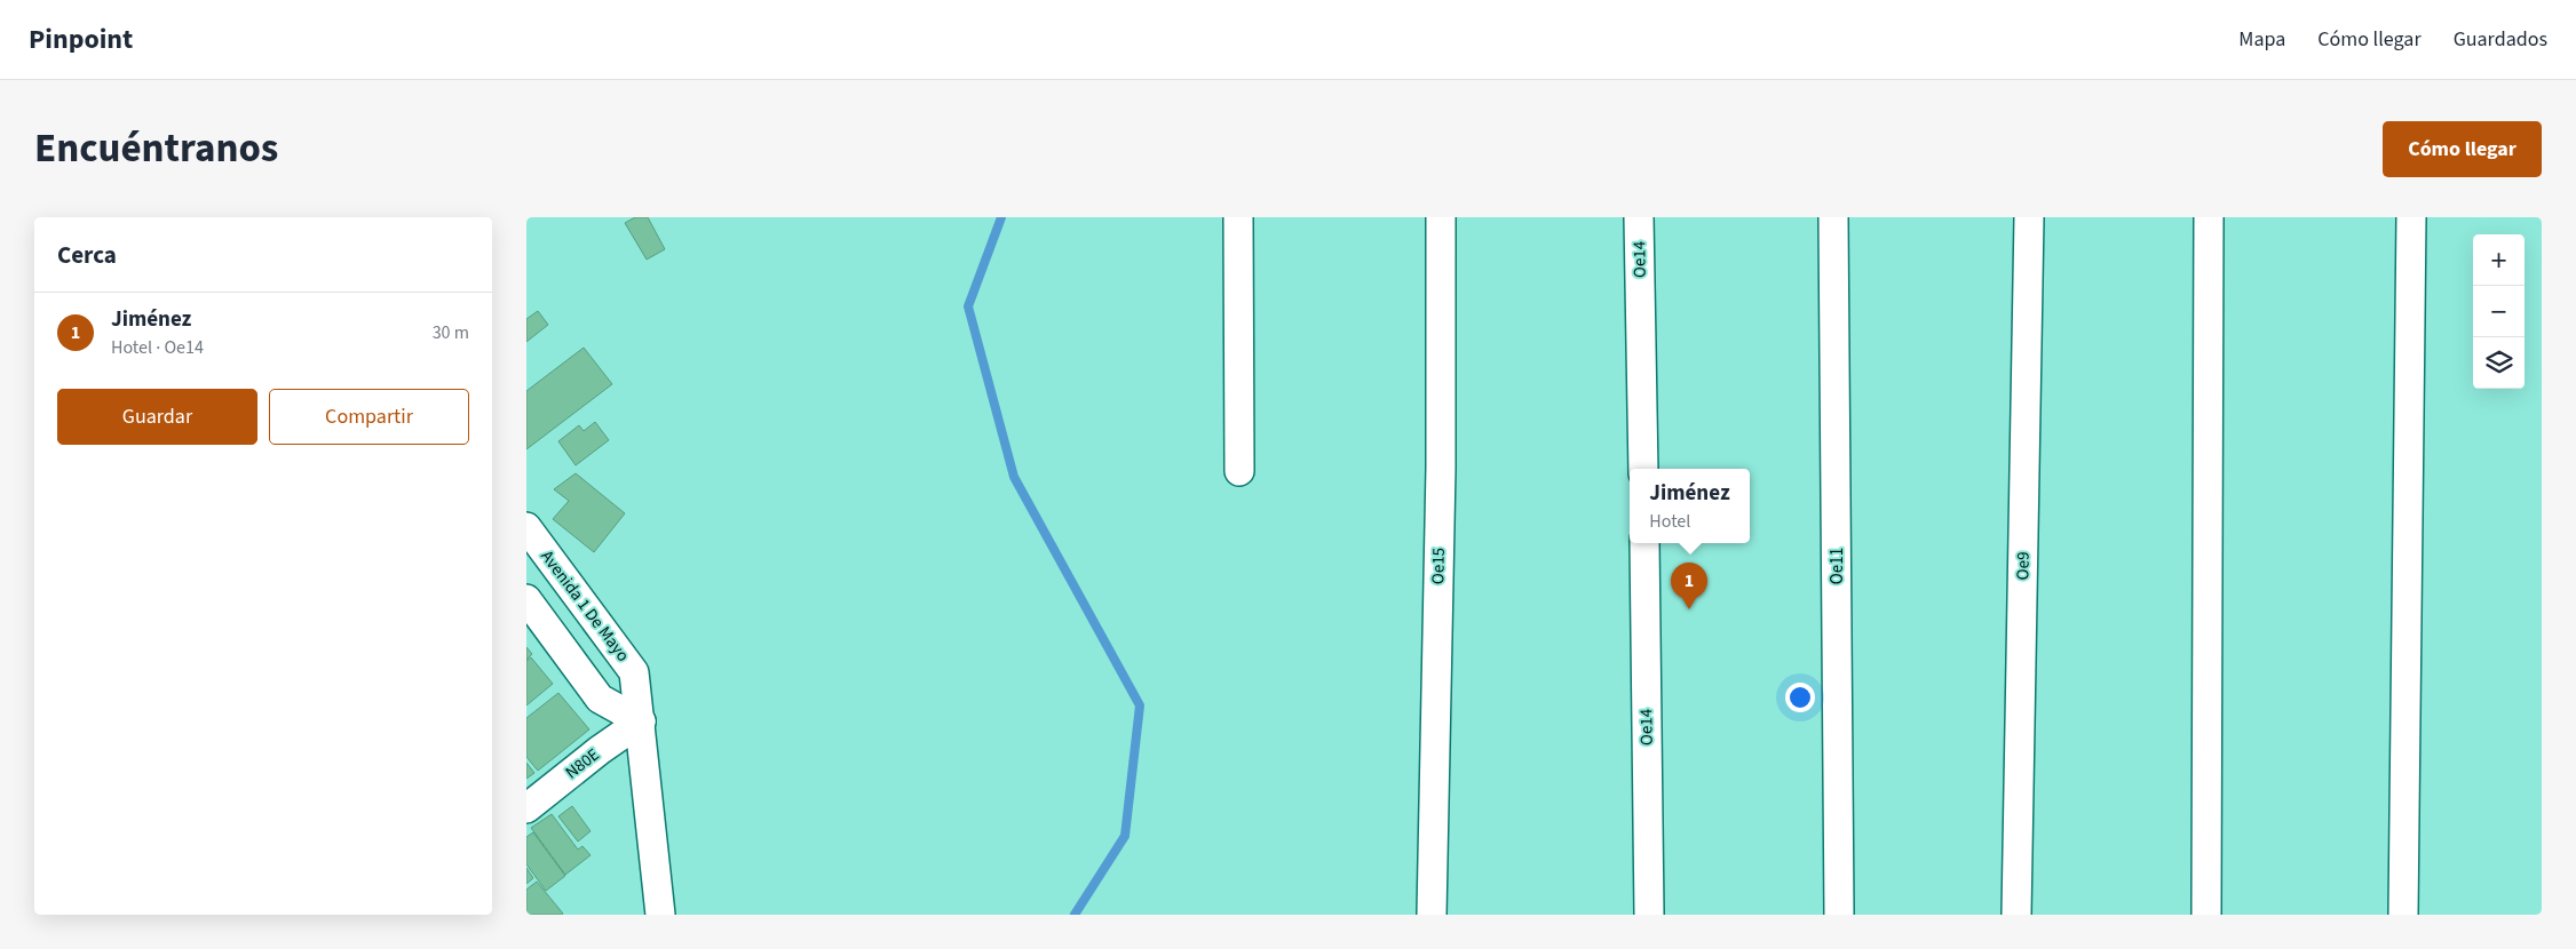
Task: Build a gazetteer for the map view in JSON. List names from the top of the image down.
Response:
{
  "streets": {
    "street": [
      "Oe14",
      "Oe15",
      "Oe11",
      "Oe9",
      "Avenida 1 De Mayo",
      "N80E"
    ]
  },
  "crossings": [
    ["Avenida 1 De Mayo", "N80E"]
  ],
  "page": {
    "header": "Pinpoint",
    "nav": ["Mapa", "Cómo llegar", "Guardados"],
    "title": "Encuéntranos",
    "buttons": [
      "Cómo llegar",
      ["Guardar", "Compartir"]
    ],
    "heading": "Cerca",
    "map_buttons": ["+", "−"],
    "list": [
      {
        "mark": "1",
        "name": "Jiménez",
        "note": "Hotel · Oe14",
        "value": "30 m"
      }
    ],
    "popup": ["Jiménez", "Hotel"],
    "pins": "1"
  }
}
